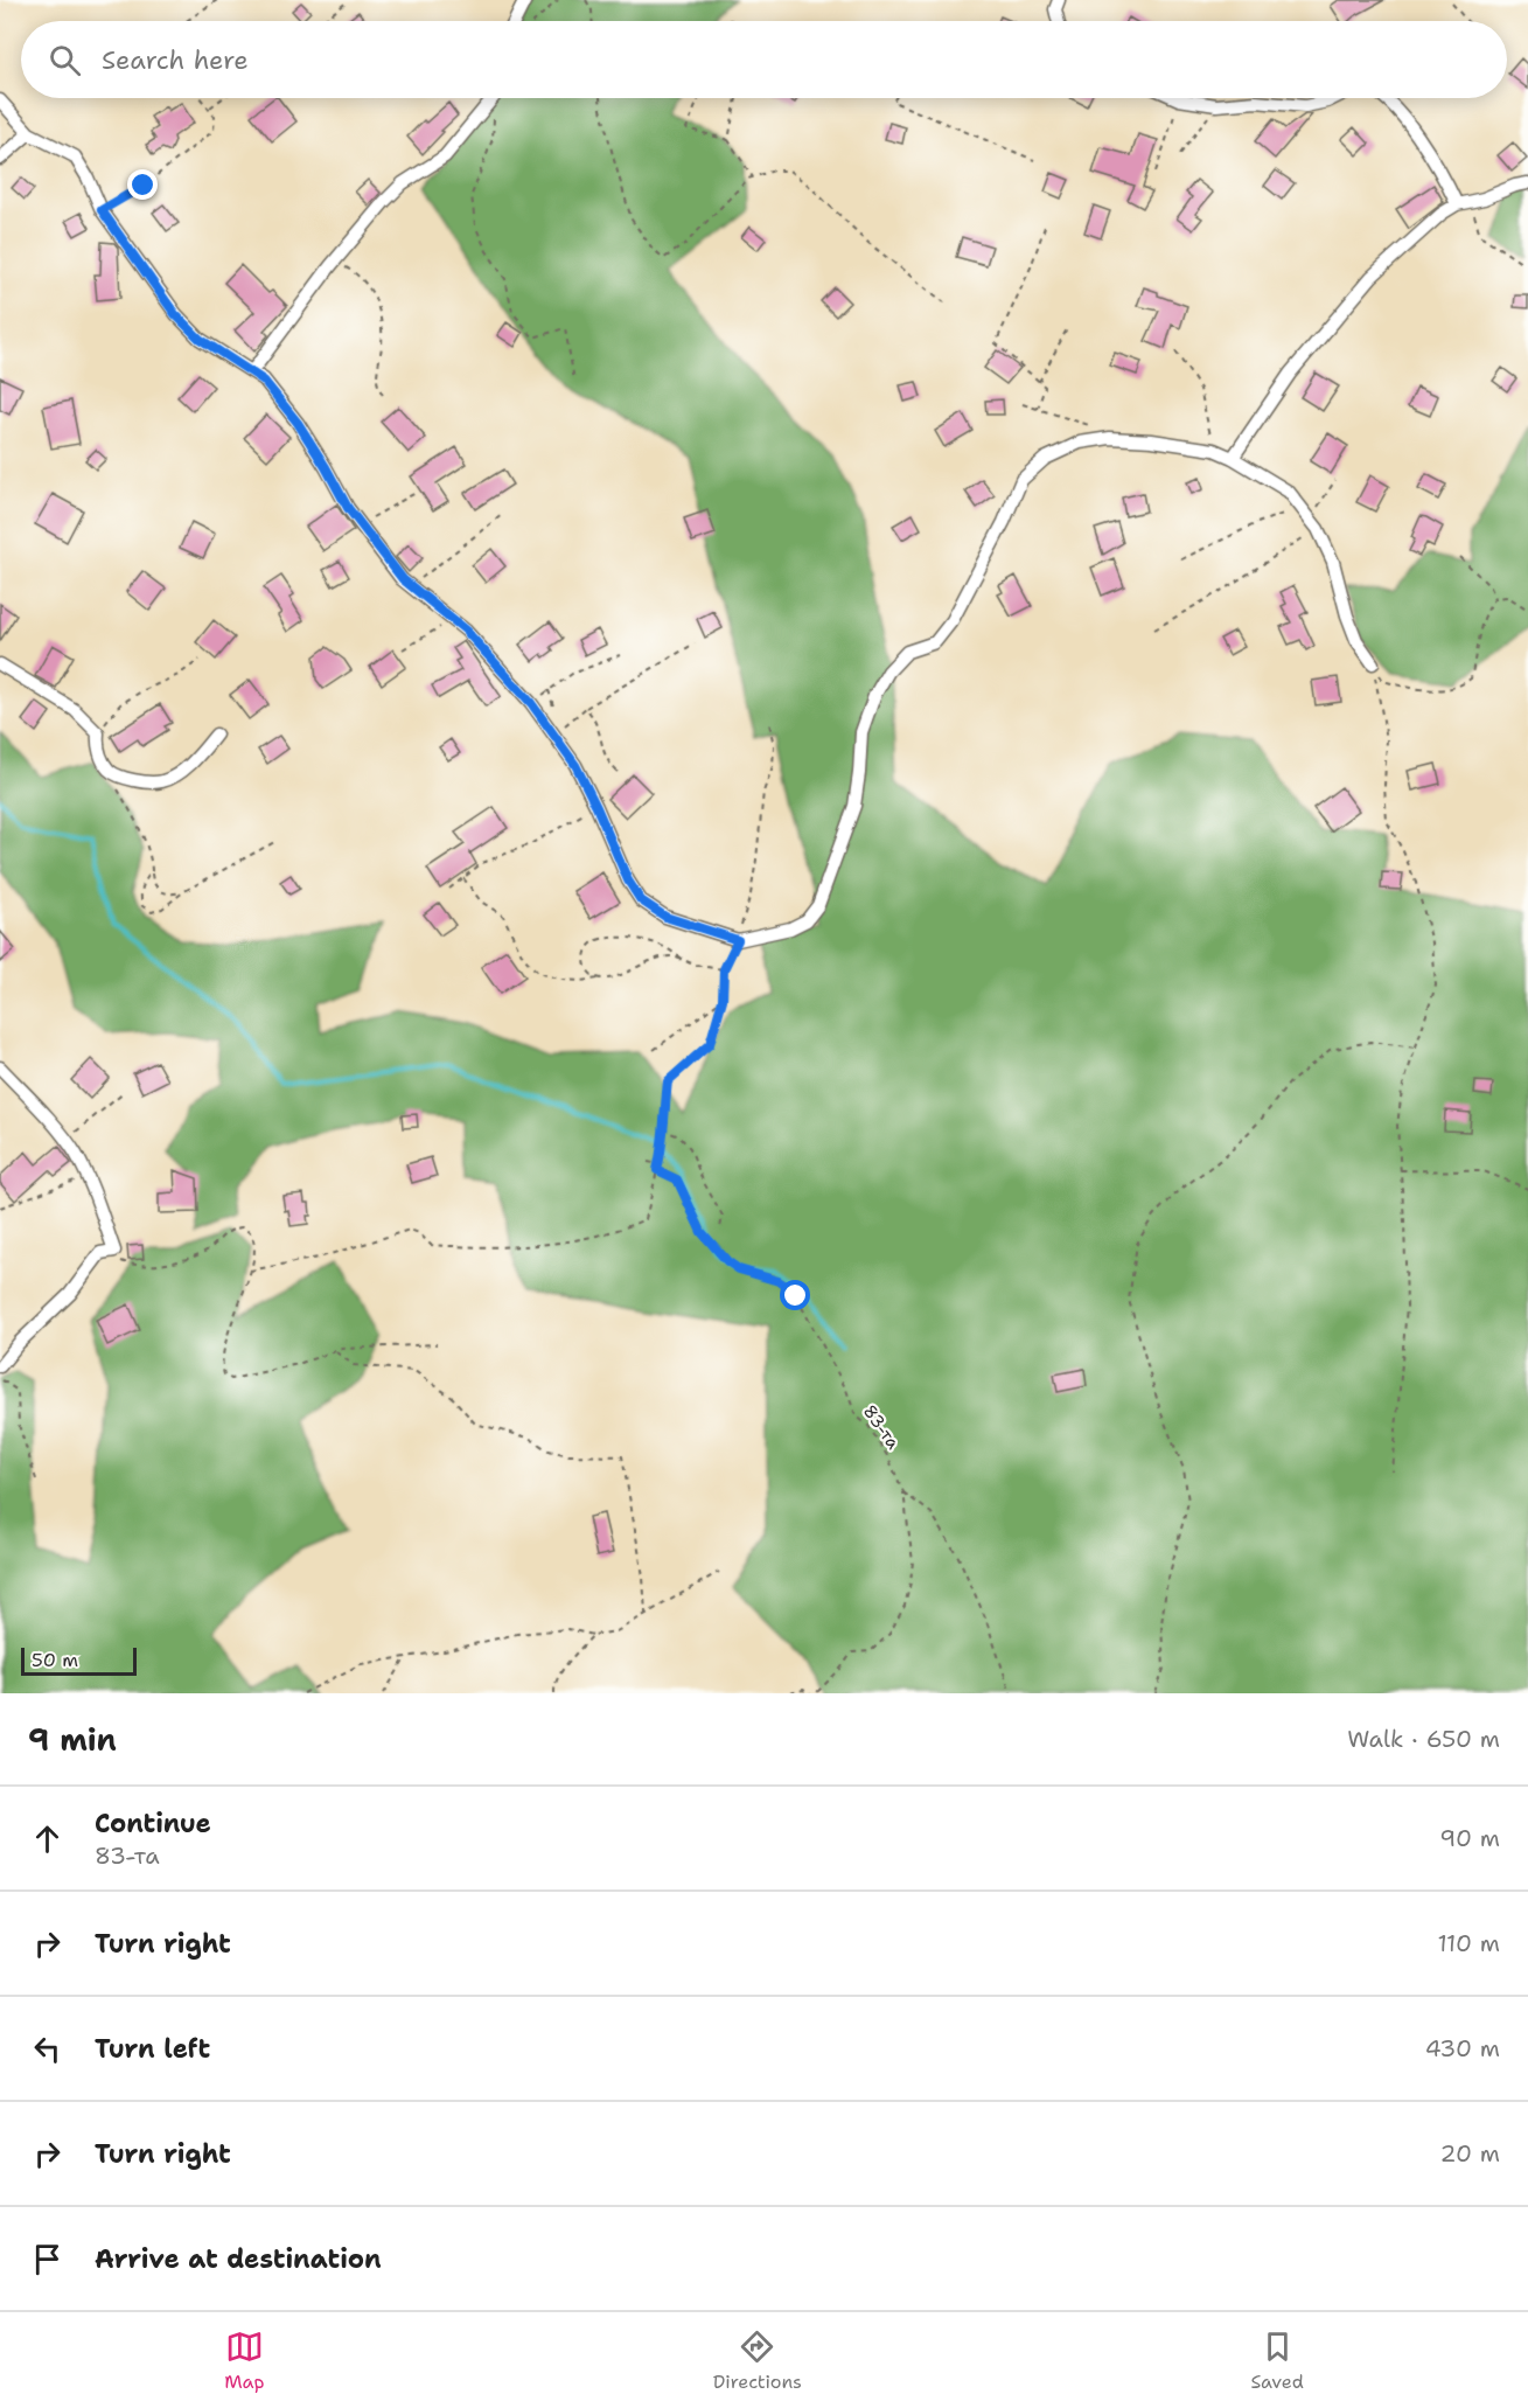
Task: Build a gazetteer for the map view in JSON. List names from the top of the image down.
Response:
{
  "streets": {
    "path": ["83-та"]
  },
  "scale_bar": "50 m",
  "page": {
    "search": "Search here",
    "scale": "50 m",
    "heading": ["9 min", "Walk · 650 m"],
    "list": [
      ["Continue", "83-та", "90 m"],
      ["Turn right", "110 m"],
      ["Turn left", "430 m"],
      ["Turn right", "20 m"],
      "Arrive at destination"
    ],
    "nav": ["Map", "Directions", "Saved"]
  }
}
